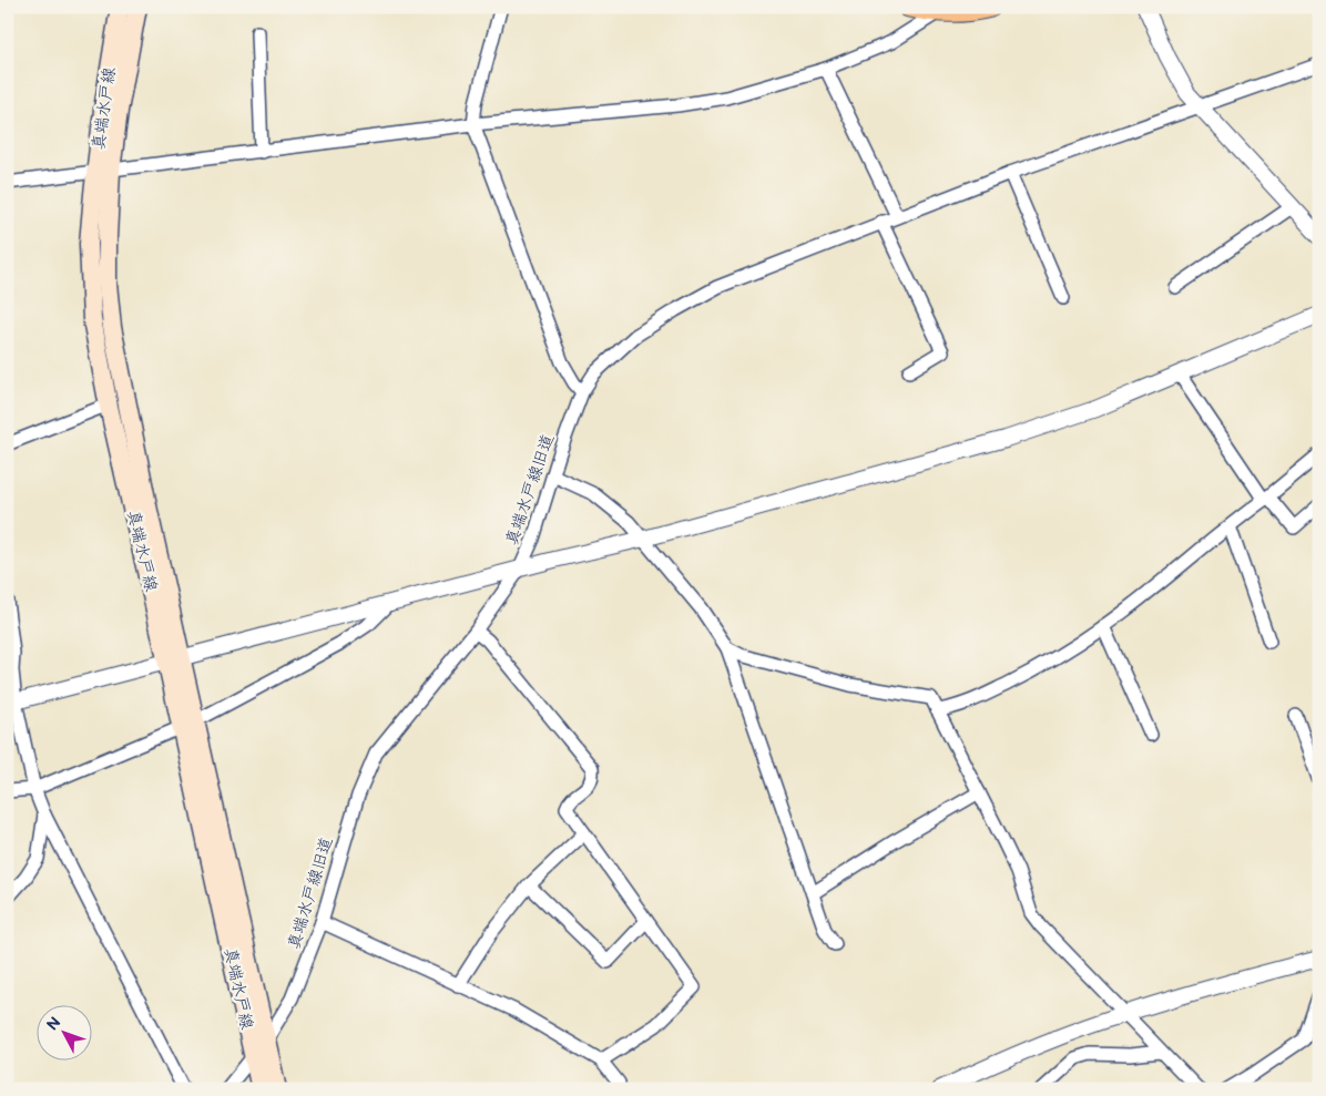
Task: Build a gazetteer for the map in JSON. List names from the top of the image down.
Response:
{
  "streets": {
    "main road": ["真端水戸線"],
    "street": ["真端水戸線旧道"]
  },
  "crossings": [
    ["真端水戸線", "真端水戸線旧道"]
  ],
  "north": "top left"
}
